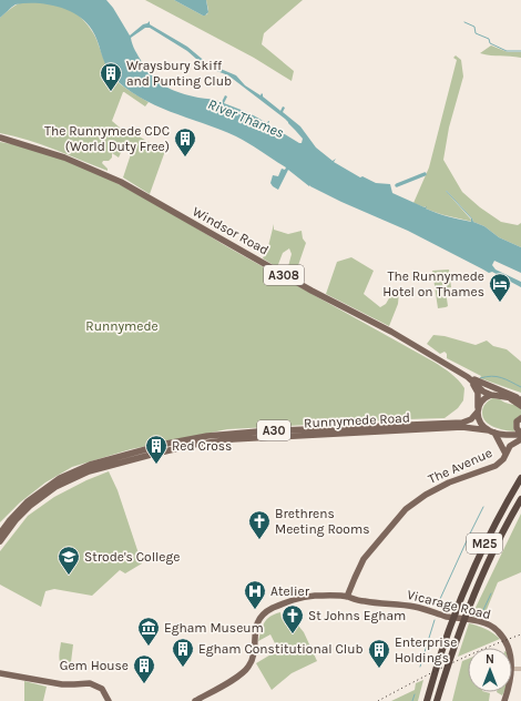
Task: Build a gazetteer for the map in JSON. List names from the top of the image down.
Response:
{
  "streets": {
    "highway": ["M25"],
    "main road": [
      "Windsor Road",
      "A308",
      "Runnymede Road",
      "A30",
      "The Avenue",
      "Vicarage Road"
    ]
  },
  "crossings": [
    ["Windsor Road", "Runnymede Road"],
    ["Windsor Road", "A30"],
    ["Windsor Road", "The Avenue"],
    ["Runnymede Road", "A30"],
    ["Runnymede Road", "The Avenue"],
    ["A30", "The Avenue"],
    ["The Avenue", "Vicarage Road"]
  ],
  "water": ["River Thames"],
  "parks": ["Runnymede"],
  "places": {
    "building": [
      "Wraysbury Skiff and Punting Club",
      "The Runnymede CDC (World Duty Free)",
      "Red Cross",
      "Egham Constitutional Club",
      "Enterprise Holdings",
      "Gem House"
    ],
    "hotel": ["The Runnymede Hotel on Thames"],
    "church": ["Brethrens Meeting Rooms", "St Johns Egham"],
    "school or university": ["Strode's College"],
    "hospital": ["Atelier"],
    "museum": ["Egham Museum"]
  },
  "north": "top"
}
